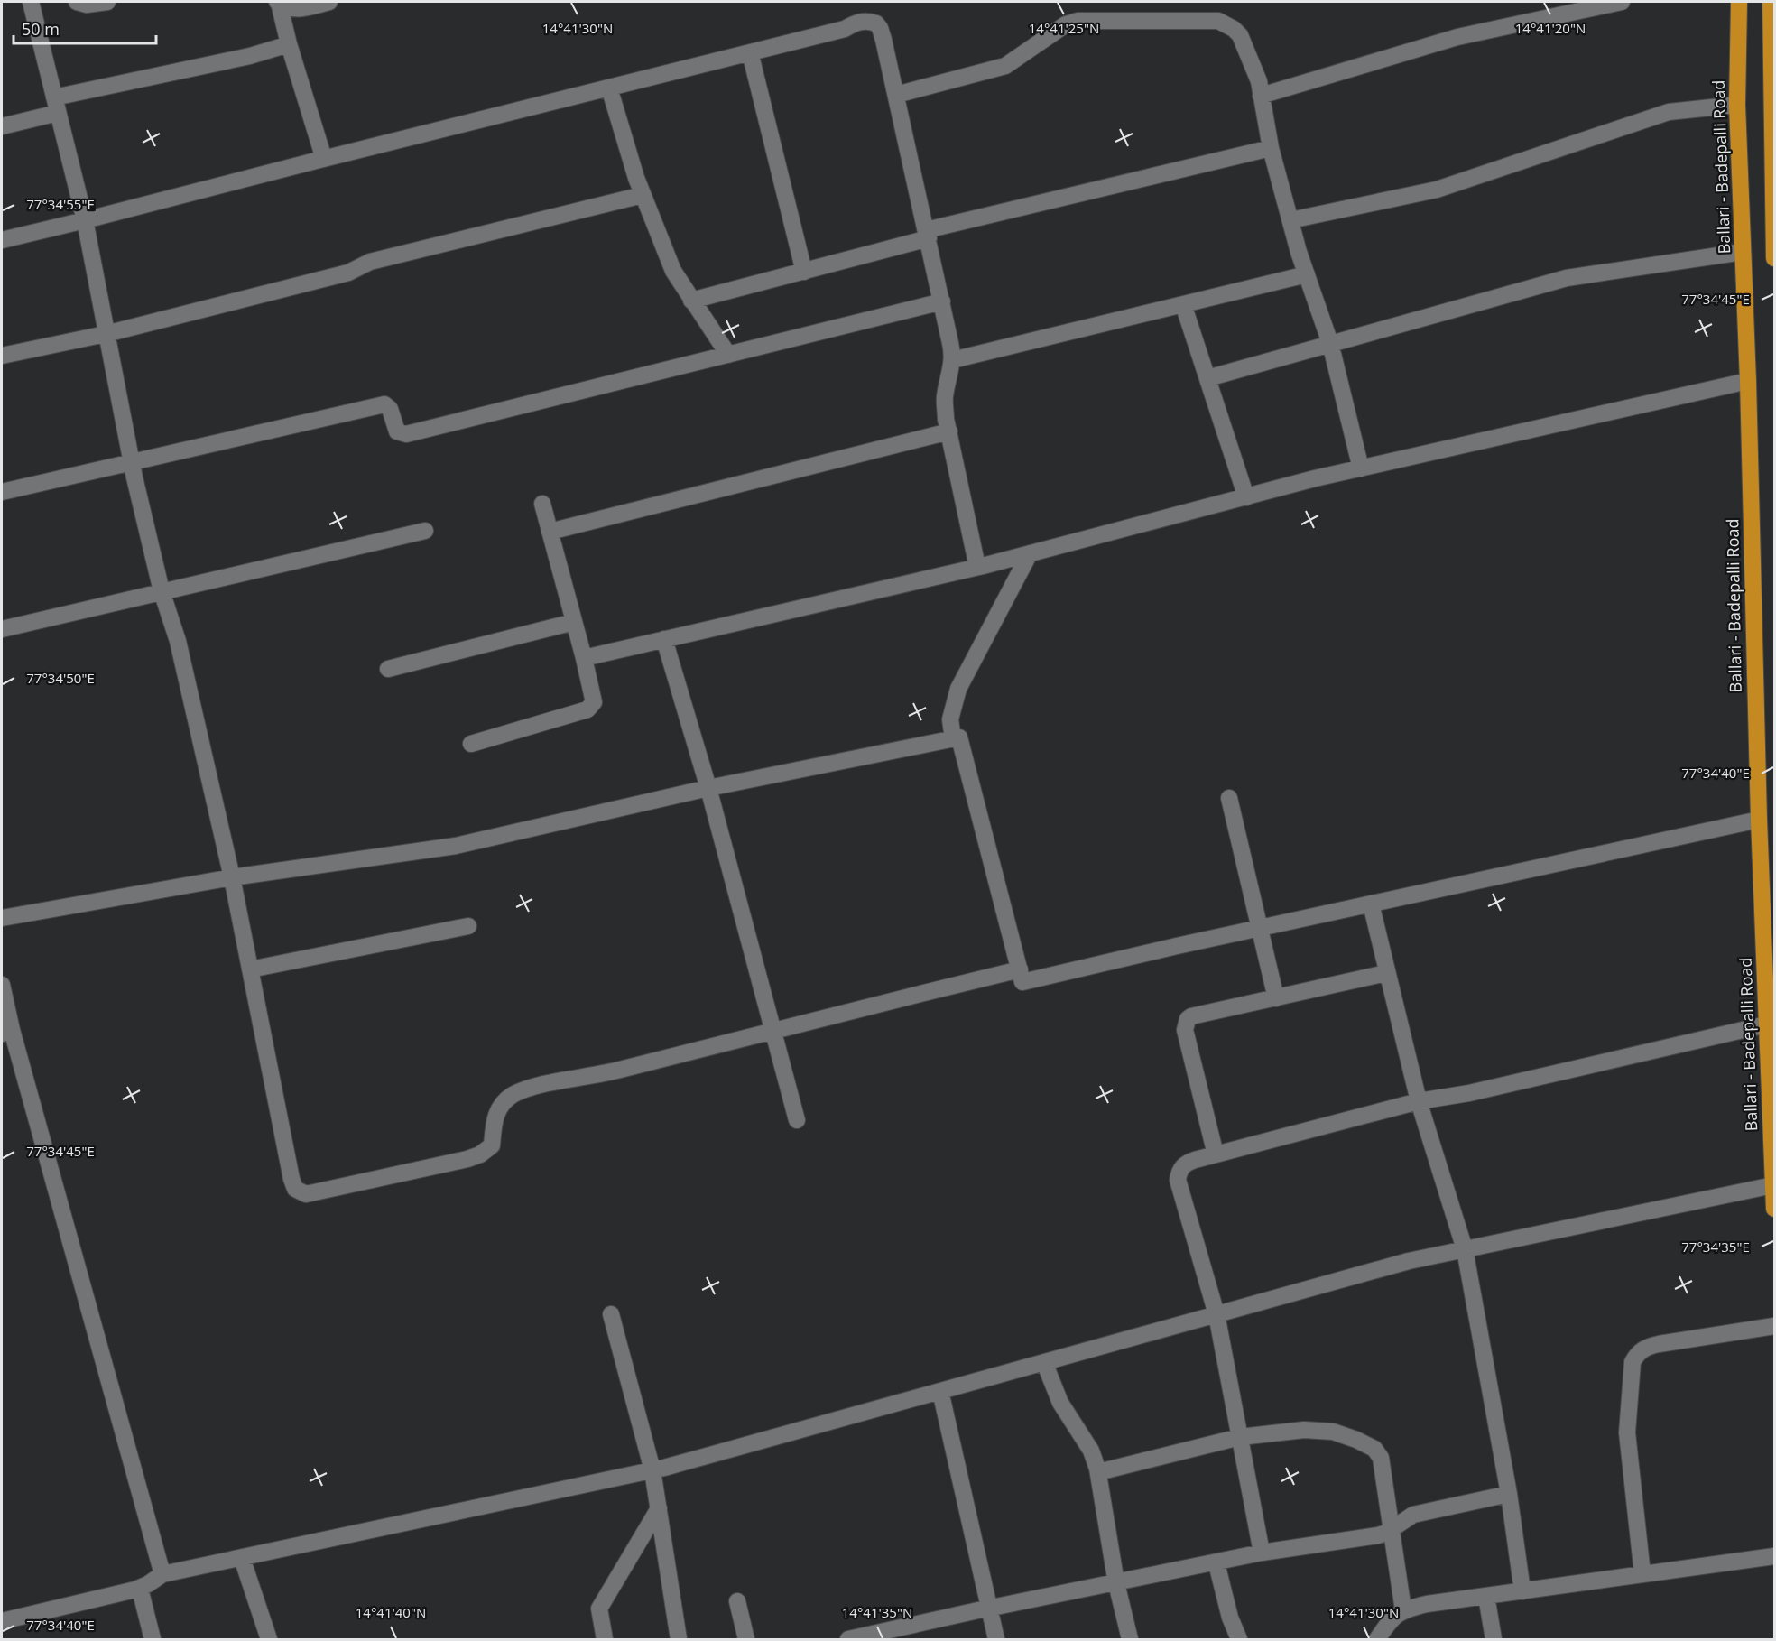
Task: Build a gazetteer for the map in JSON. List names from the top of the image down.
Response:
{
  "streets": {
    "highway": ["Ballari - Badepalli Road"]
  },
  "scale_bar": "50 m",
  "coordinates": [
    "14°41'30\"N",
    "14°41'25\"N",
    "14°41'20\"N",
    "77°34'55\"E",
    "77°34'45\"E",
    "77°34'50\"E",
    "77°34'40\"E",
    "77°34'35\"E",
    "14°41'40\"N",
    "14°41'35\"N"
  ]
}
